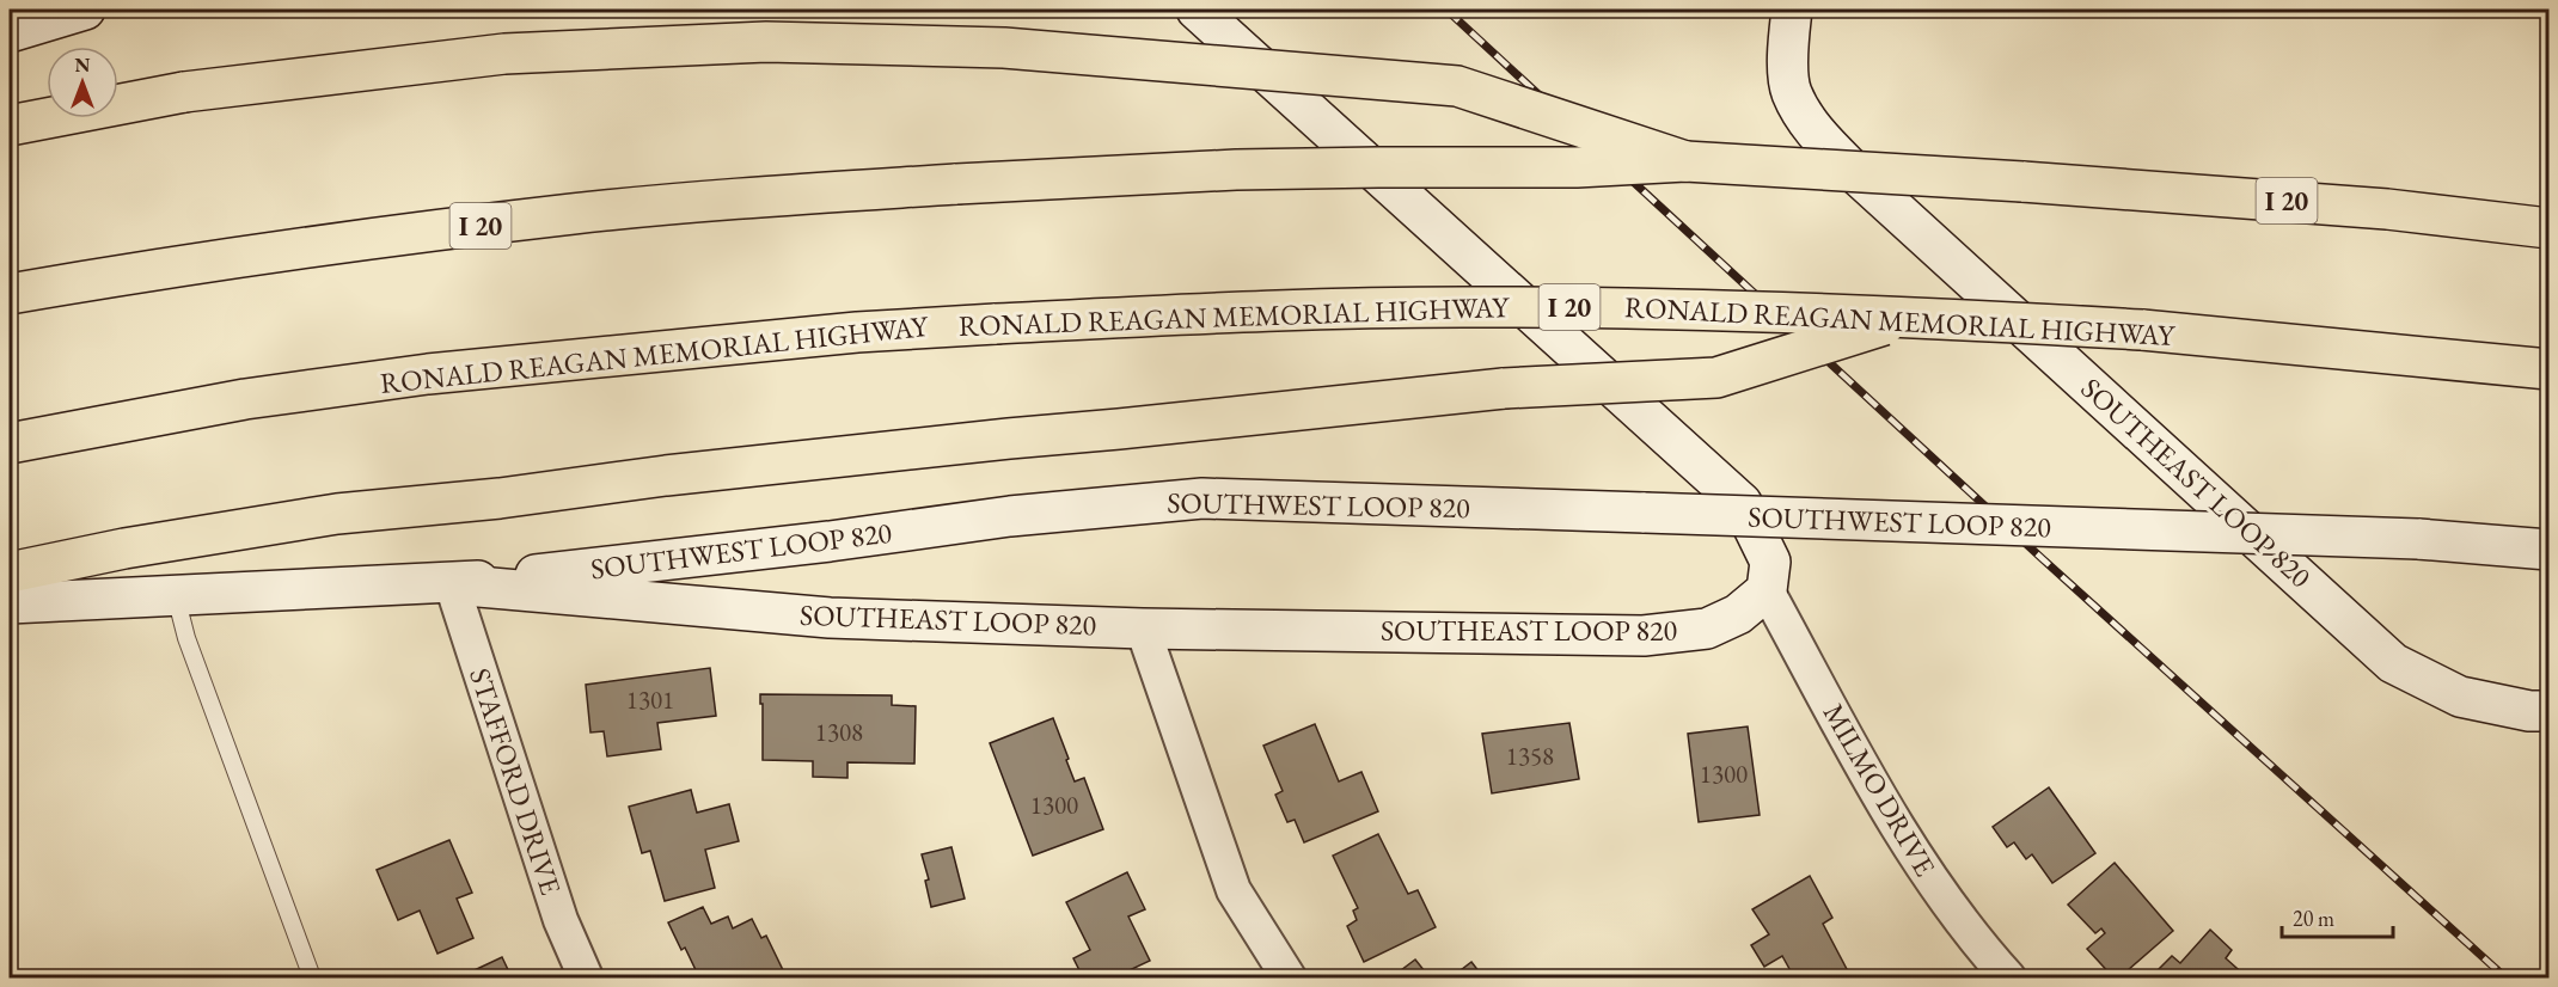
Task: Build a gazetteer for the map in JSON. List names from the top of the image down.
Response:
{
  "streets": {
    "highway": ["I 20", "RONALD REAGAN MEMORIAL HIGHWAY"],
    "main road": ["SOUTHEAST LOOP 820", "SOUTHWEST LOOP 820"],
    "street": ["STAFFORD DRIVE", "MILMO DRIVE"]
  },
  "crossings": [
    ["SOUTHEAST LOOP 820", "SOUTHWEST LOOP 820"],
    ["SOUTHEAST LOOP 820", "STAFFORD DRIVE"],
    ["SOUTHEAST LOOP 820", "MILMO DRIVE"],
    ["SOUTHWEST LOOP 820", "STAFFORD DRIVE"]
  ],
  "house_numbers": [
    "1301",
    "1308",
    "1358",
    "1300",
    "1300"
  ],
  "scale_bar": "20 m",
  "north": "top"
}
